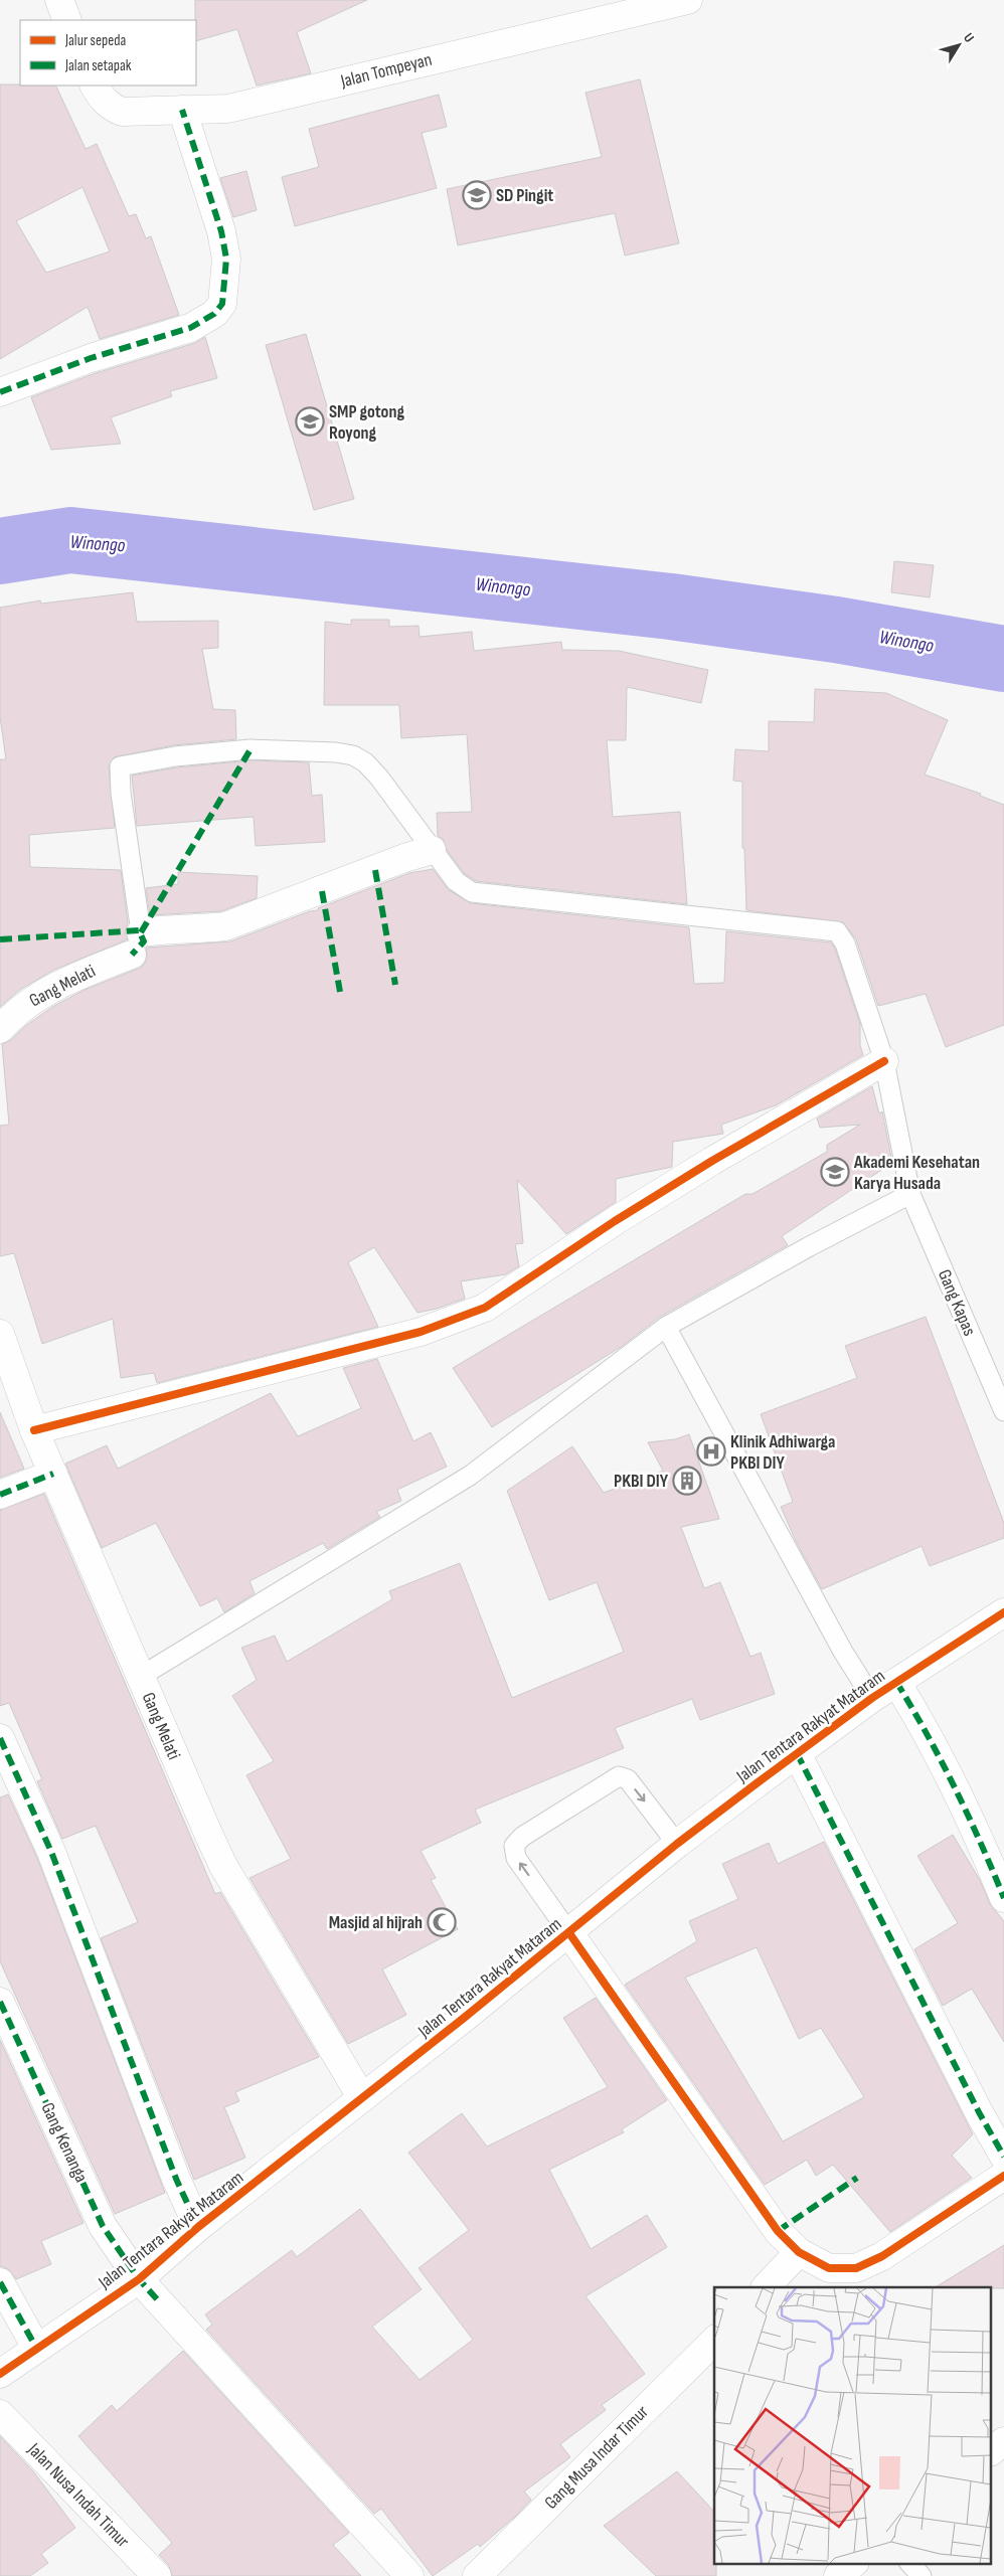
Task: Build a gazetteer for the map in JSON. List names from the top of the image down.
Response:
{
  "streets": {
    "street": [
      "Jalan Tompeyan",
      "Gang Melati",
      "Jalan Tentara Rakyat Mataram",
      "Gang Kenanga",
      "Gang Musa Indar Timur",
      "Jalan Nusa Indah Timur"
    ],
    "lane": ["Gang Kapas"]
  },
  "crossings": [
    ["Gang Melati", "Gang Kapas"],
    ["Gang Melati", "Jalan Tentara Rakyat Mataram"],
    ["Jalan Tentara Rakyat Mataram", "Gang Kenanga"]
  ],
  "water": ["Winongo"],
  "places": {
    "school or university": ["SD Pingit", "SMP gotong Royong", "Akademi Kesehatan Karya Husada"],
    "hospital": ["Klinik Adhiwarga PKBI DIY"],
    "building": ["PKBI DIY"],
    "mosque": ["Masjid al hijrah"]
  },
  "legend": ["Jalur sepeda", "Jalan setapak"],
  "north": "top right"
}
